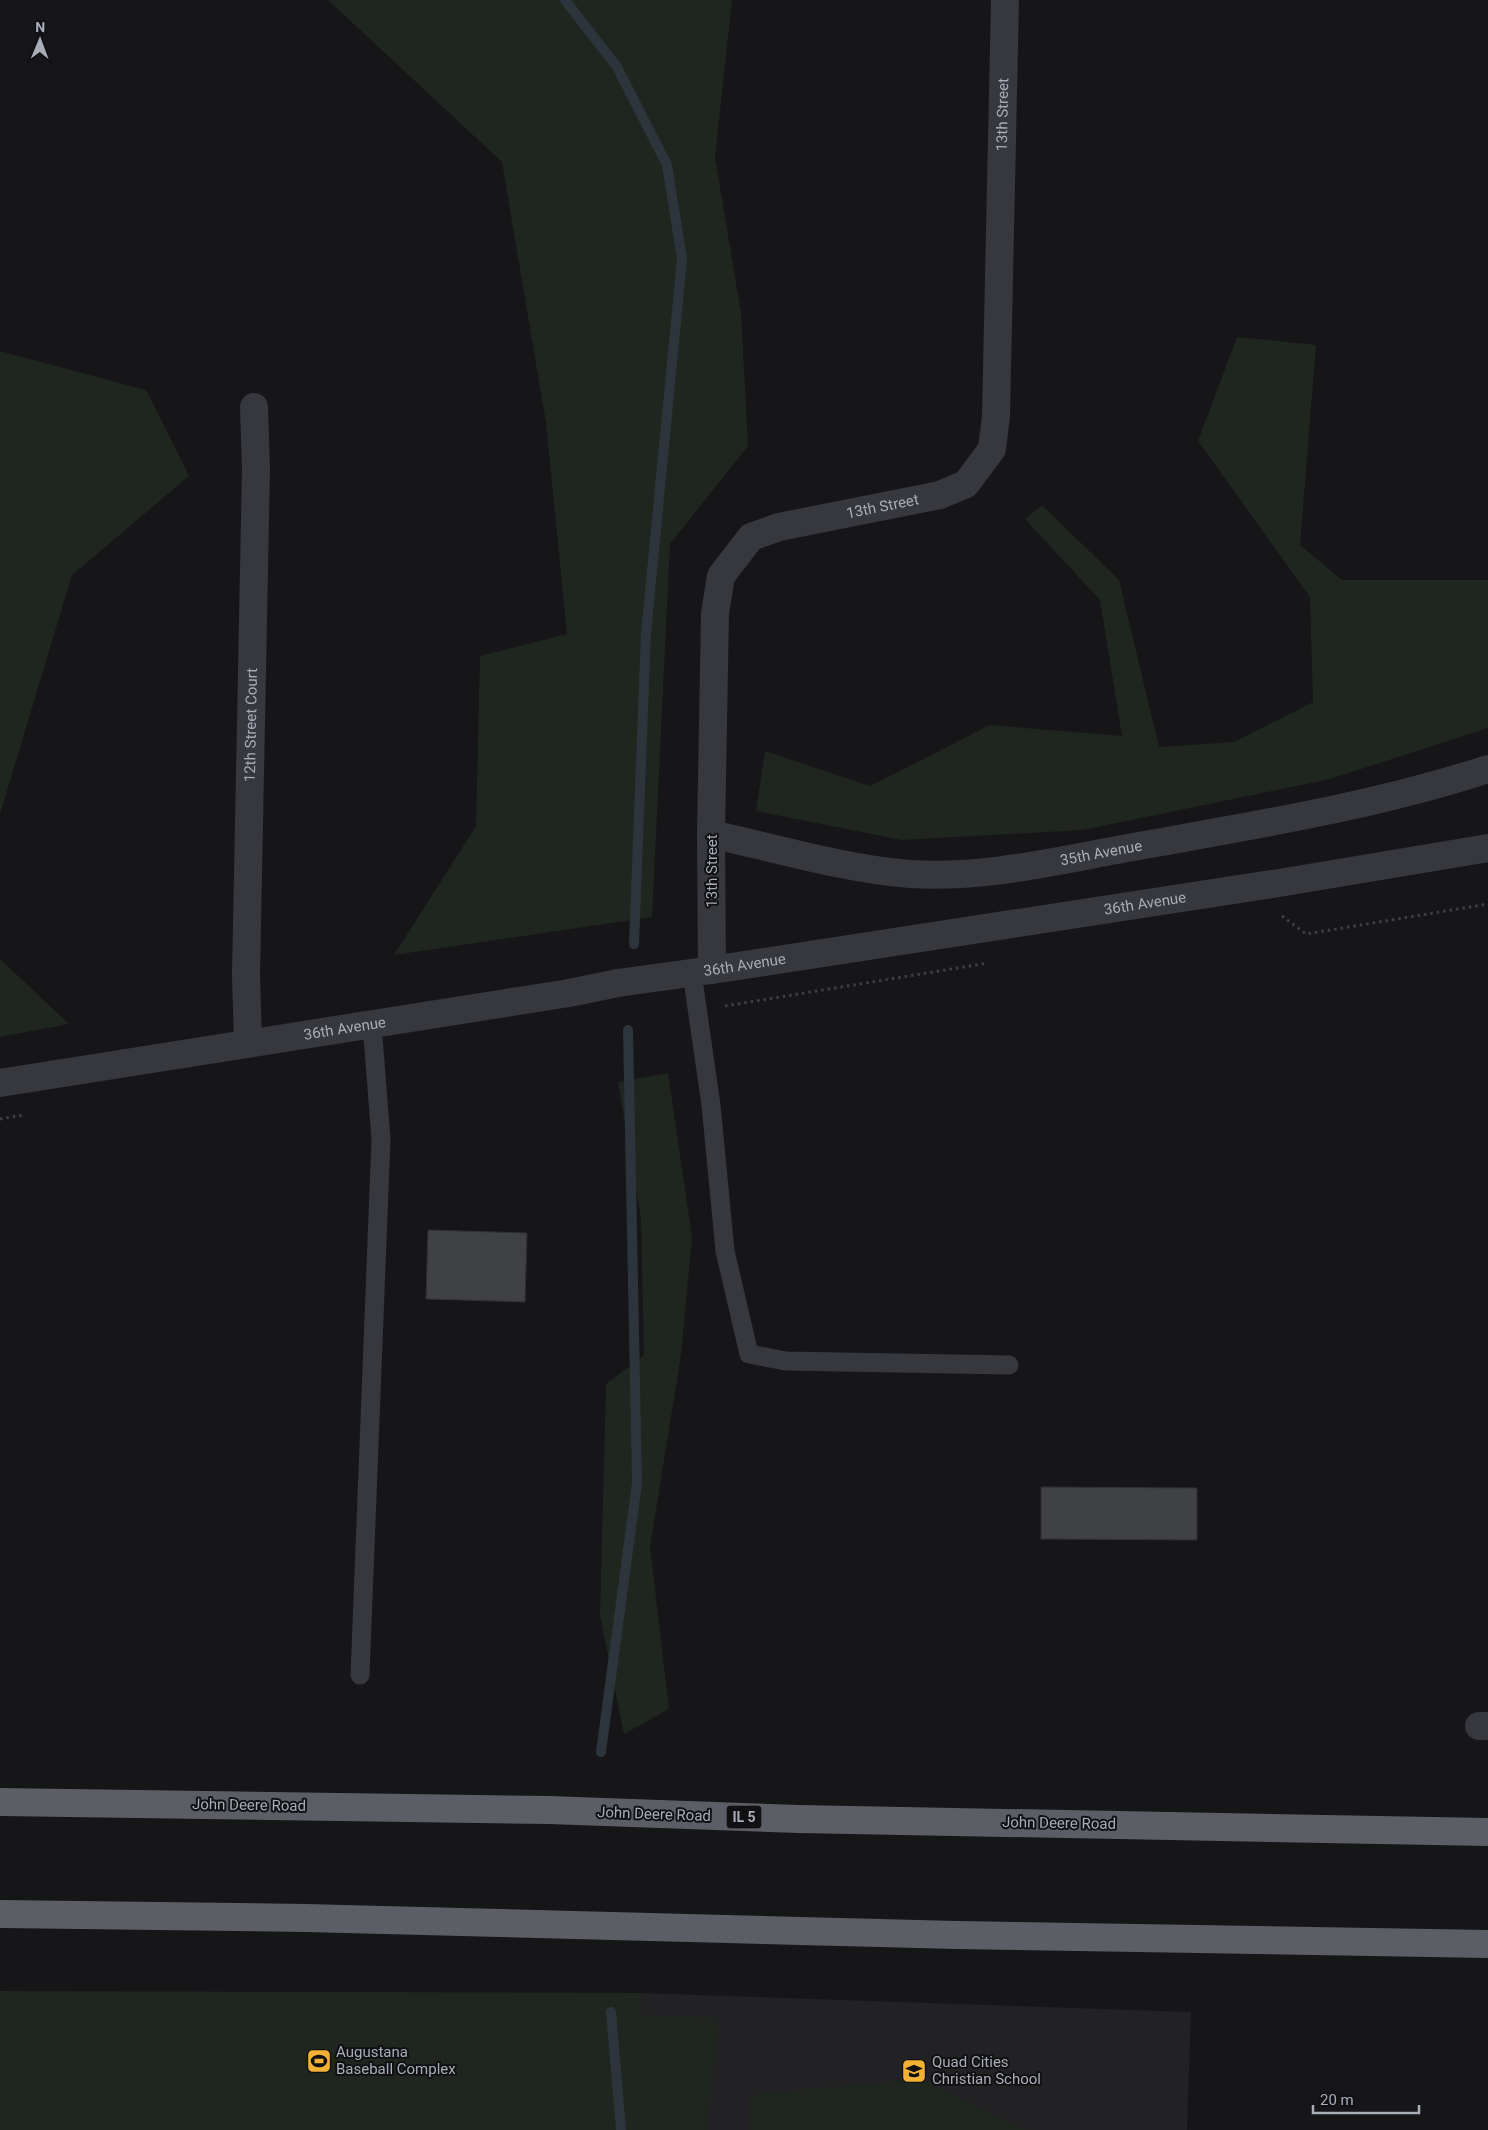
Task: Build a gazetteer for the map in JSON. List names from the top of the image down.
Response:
{
  "streets": {
    "highway": ["John Deere Road", "IL 5"],
    "street": [
      "13th Street",
      "12th Street Court",
      "35th Avenue",
      "36th Avenue"
    ]
  },
  "crossings": [
    ["13th Street", "35th Avenue"],
    ["13th Street", "36th Avenue"],
    ["12th Street Court", "36th Avenue"]
  ],
  "places": {
    "sports": ["Augustana Baseball Complex"],
    "school or university": ["Quad Cities Christian School"]
  },
  "scale_bar": "20 m",
  "north": "top"
}
